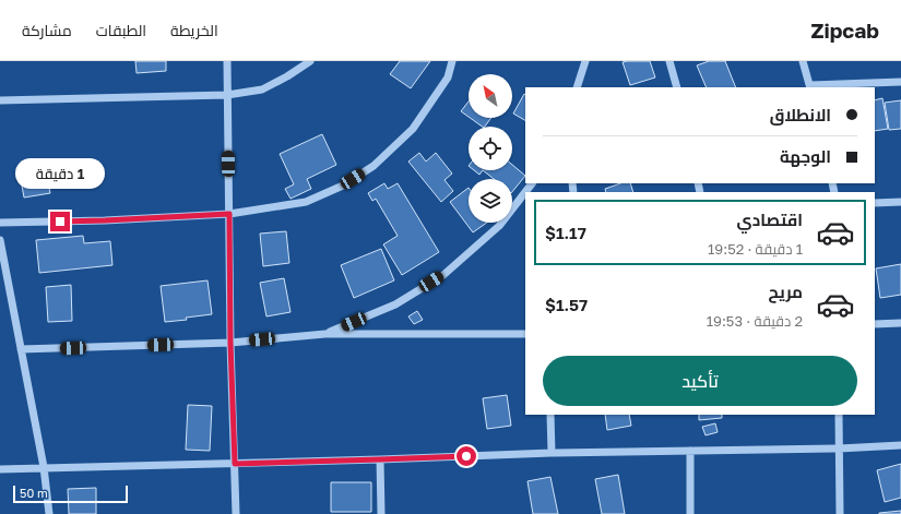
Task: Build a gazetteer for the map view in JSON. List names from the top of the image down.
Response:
{
  "scale_bar": "50 m",
  "north": "top left",
  "page": {
    "header": "Zipcab",
    "nav": ["الخريطة", "الطبقات", "مشاركة"],
    "banner": ["الانطلاق", "الوجهة"],
    "bubble": "1 دقيقة",
    "list": [
      {
        "name": "اقتصادي",
        "note": "1 دقيقة · 19:52",
        "value": "$1.17"
      },
      {
        "name": "مريح",
        "note": "2 دقيقة · 19:53",
        "value": "$1.57"
      }
    ],
    "buttons": "تأكيد",
    "scale": "50 m"
  }
}
